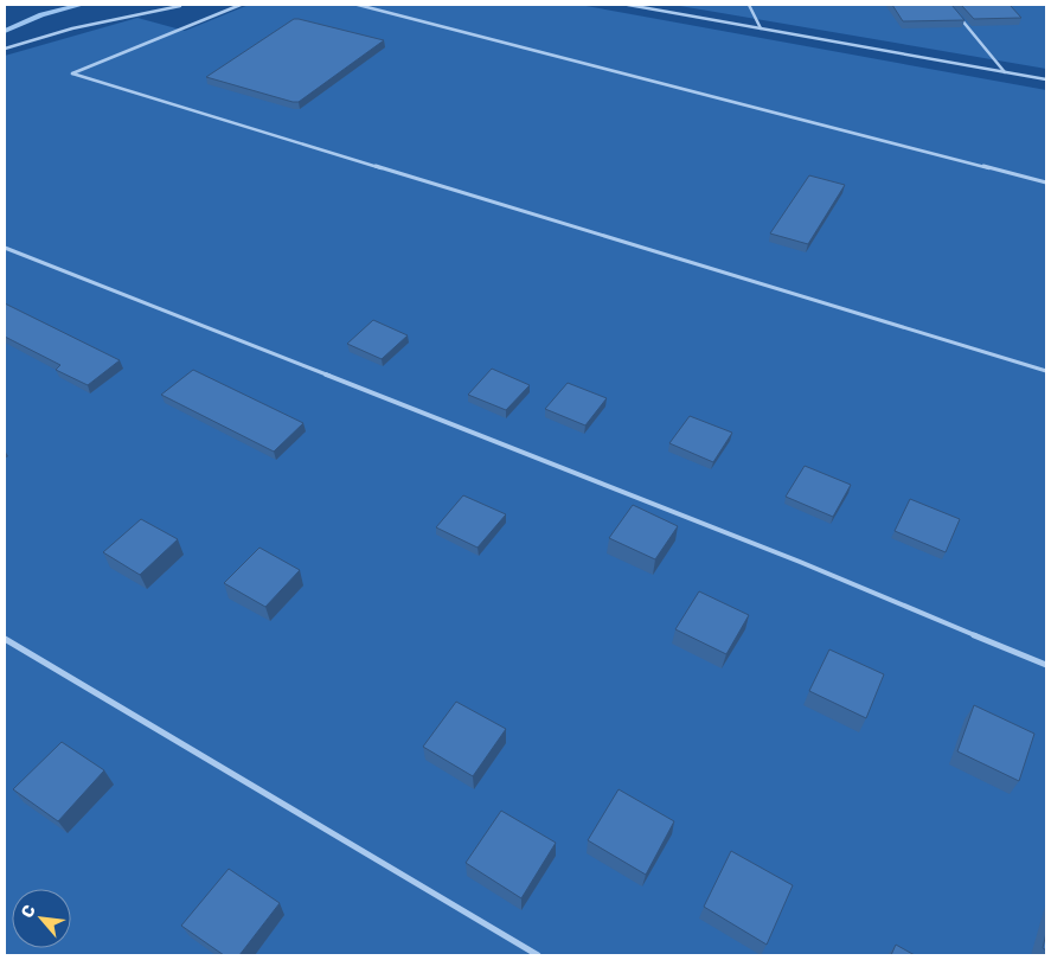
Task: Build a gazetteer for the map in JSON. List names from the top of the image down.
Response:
{
  "north": "top left"
}
